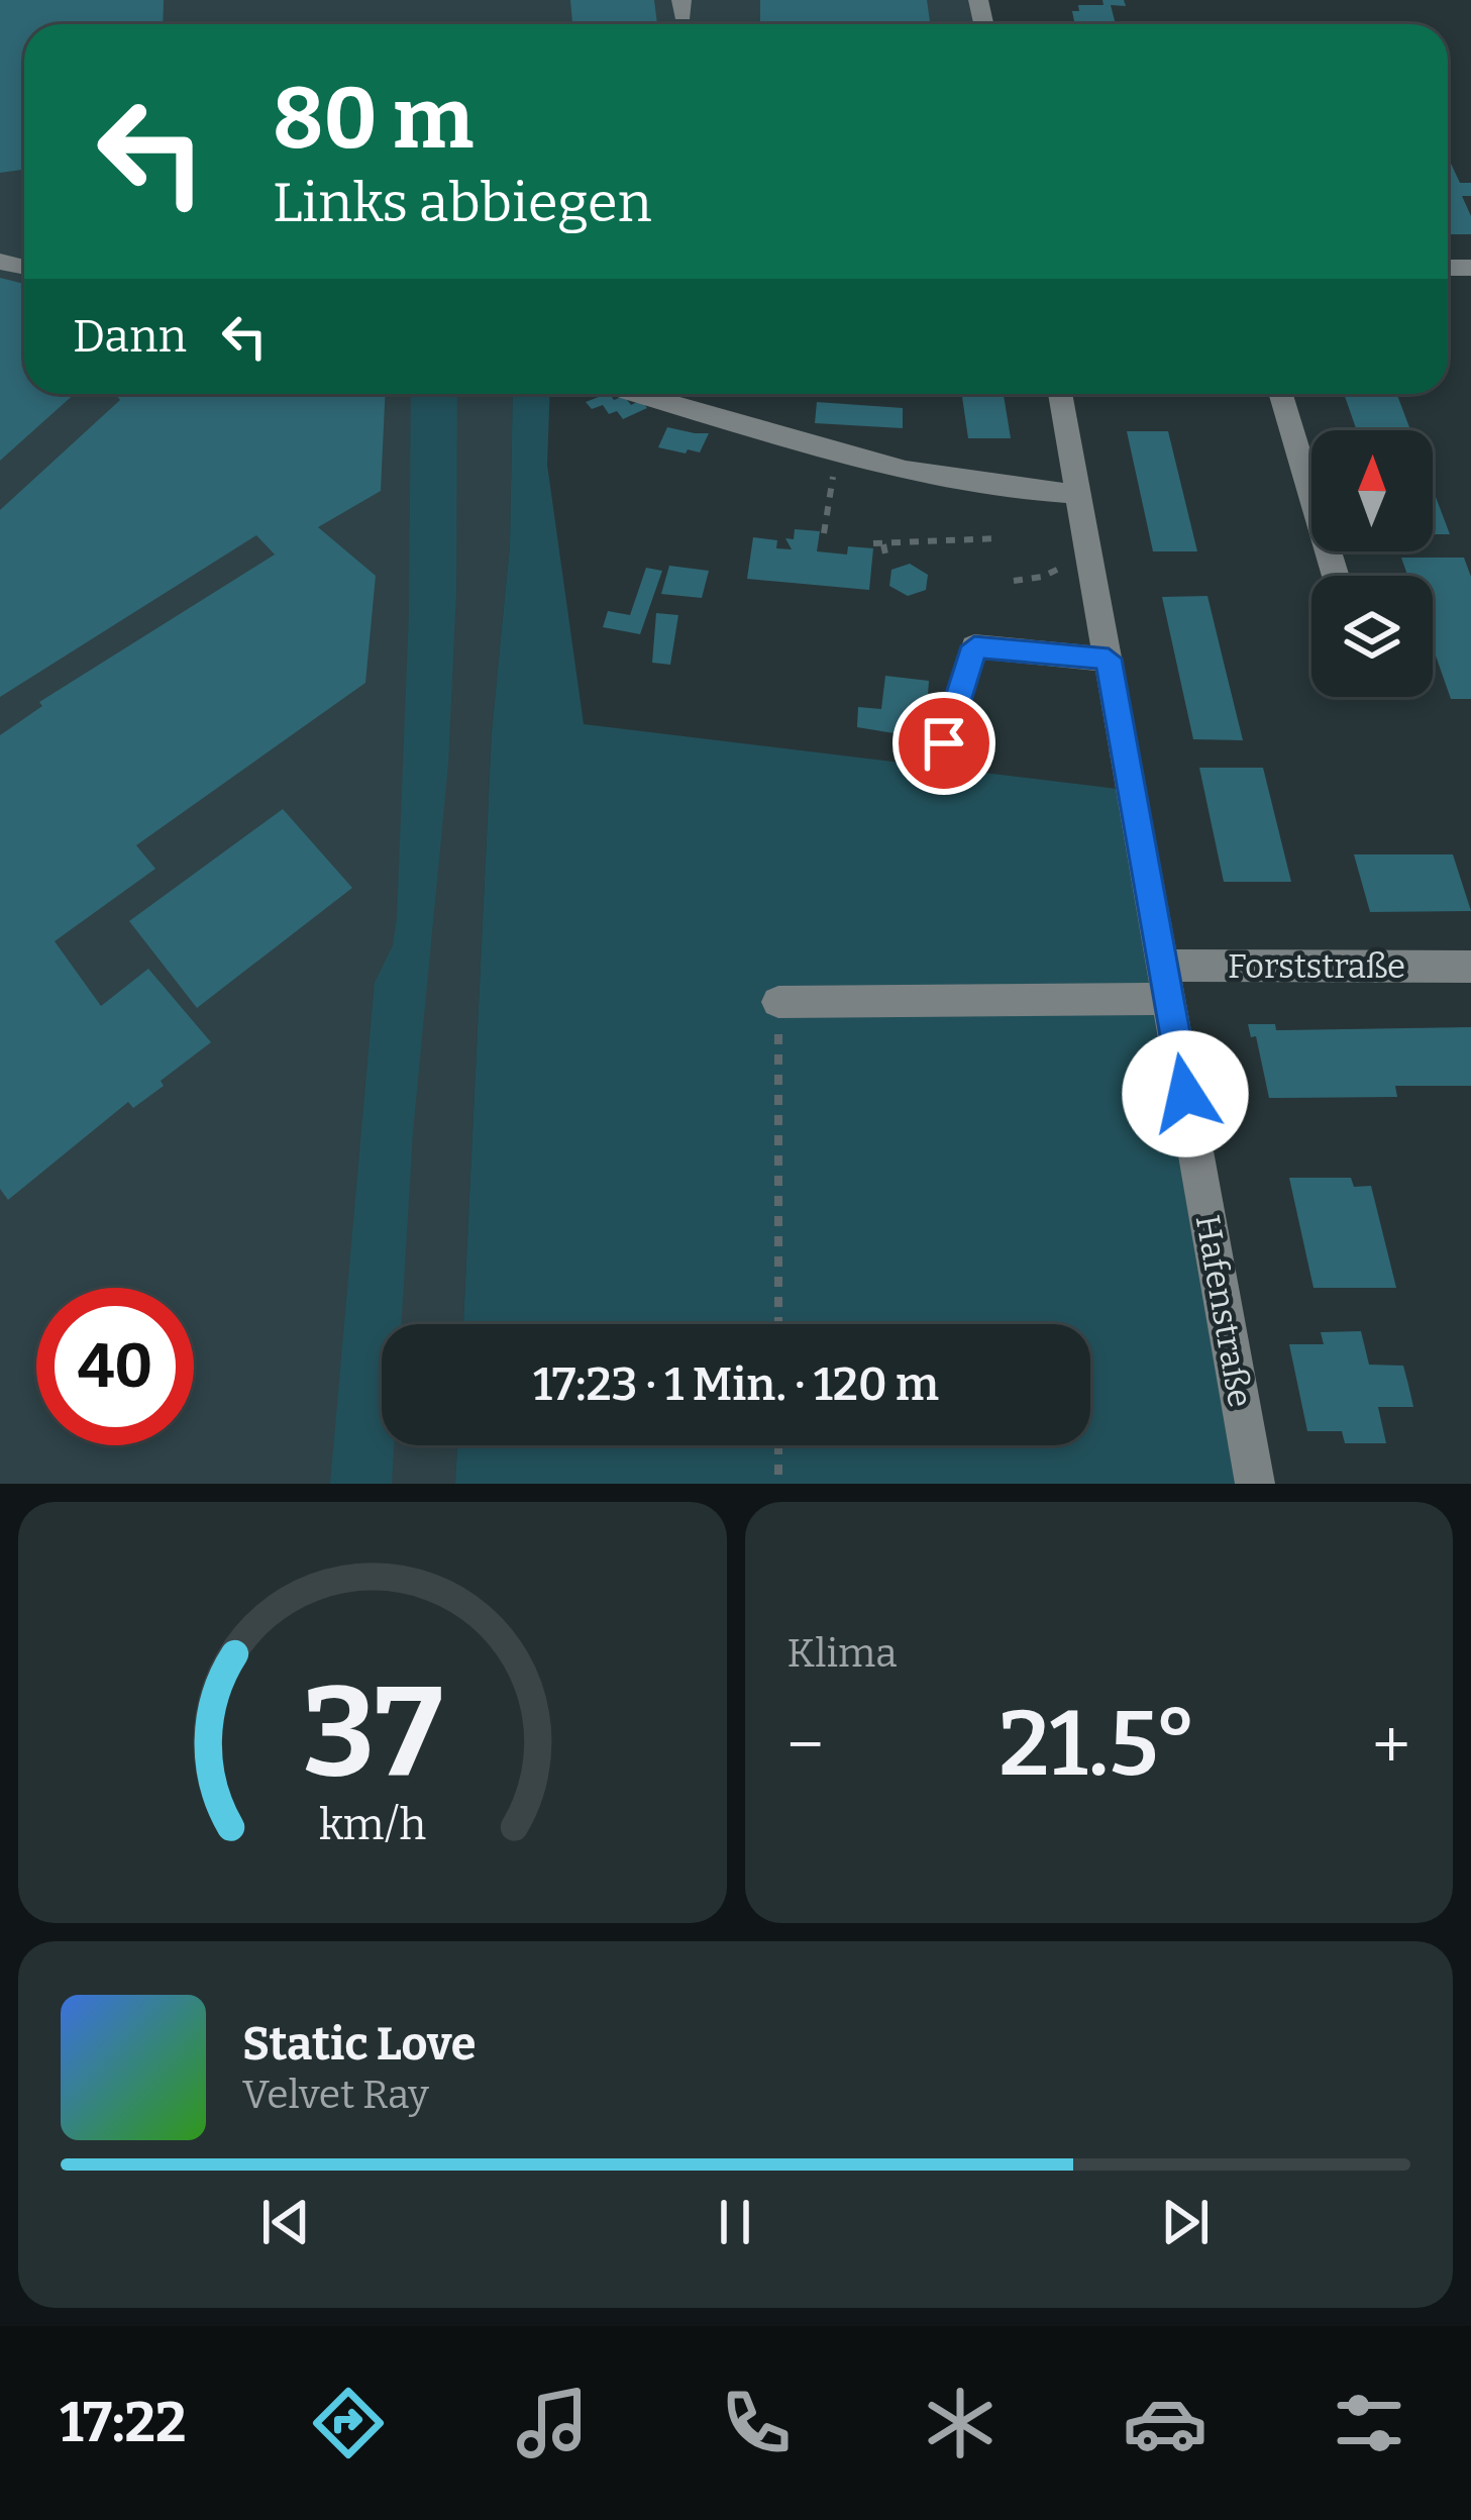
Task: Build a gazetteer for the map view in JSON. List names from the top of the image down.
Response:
{
  "streets": {
    "street": ["Forststraße", "Hafenstraße"]
  },
  "crossings": [
    ["Forststraße", "Hafenstraße"]
  ],
  "north": "top",
  "page": {
    "turn": ["80 m", "Links abbiegen"],
    "then": "Dann",
    "limit": "40",
    "trip": "17:23 · 1 Min. · 120 m",
    "tile": "Klima",
    "heat": ["−", "21.5°", "+"],
    "song": ["Static Love", "Velvet Ray"],
    "tabs": "17:22",
    "gauge": ["37", "km/h"]
  }
}
